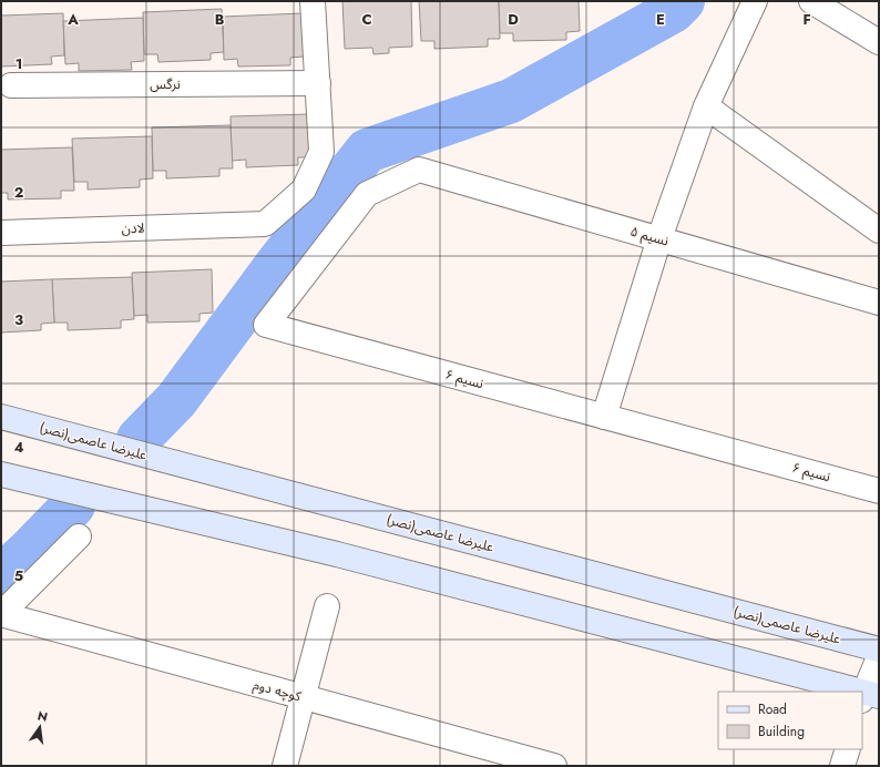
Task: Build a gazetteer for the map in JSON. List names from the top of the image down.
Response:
{
  "streets": {
    "street": [
      "نرگس",
      "لادن",
      "نسیم ۵",
      "نسیم ۶",
      "علیرضا عاصمی(نصر)",
      "کوچه دوم"
    ]
  },
  "crossings": [
    ["نرگس", "لادن"],
    ["نسیم ۵", "نسیم ۶"]
  ],
  "legend": ["Road", "Building"],
  "north": "top",
  "grid": {
    "columns": [
      "A",
      "B",
      "C",
      "D",
      "E",
      "F"
    ],
    "rows": [
      "1",
      "2",
      "3",
      "4",
      "5"
    ]
  }
}
